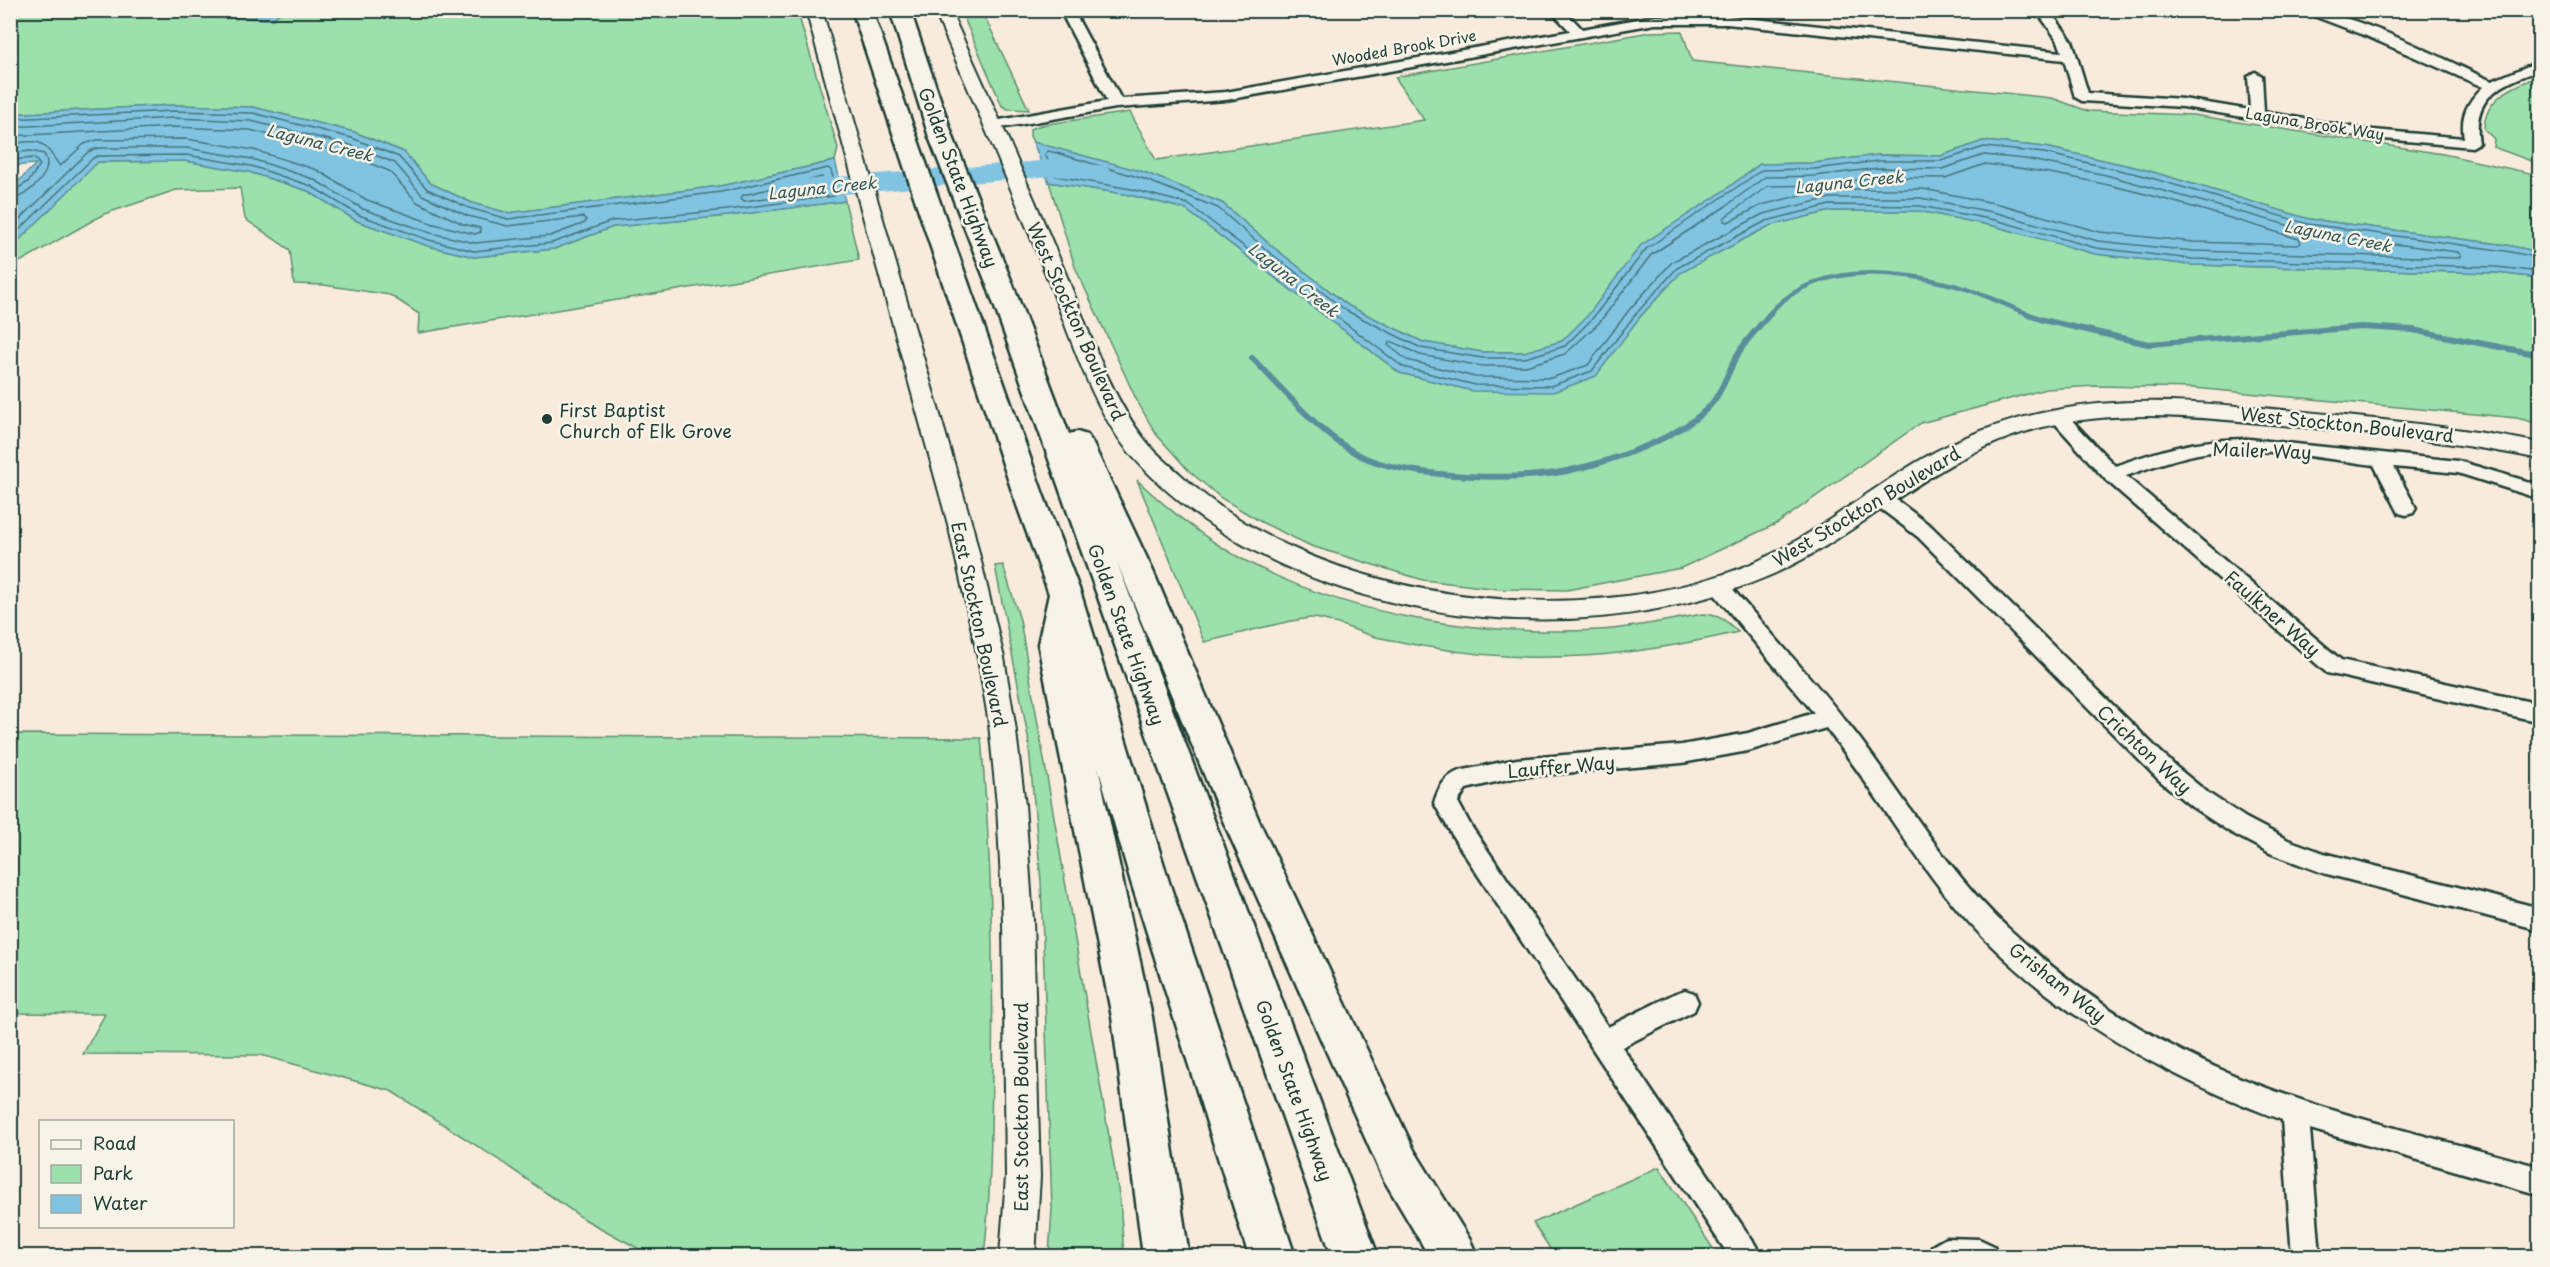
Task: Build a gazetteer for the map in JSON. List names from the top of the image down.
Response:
{
  "streets": {
    "highway": ["Golden State Highway"],
    "street": [
      "Wooded Brook Drive",
      "Laguna Brook Way",
      "West Stockton Boulevard",
      "Mailer Way",
      "Faulkner Way",
      "East Stockton Boulevard",
      "Crichton Way",
      "Lauffer Way",
      "Grisham Way"
    ]
  },
  "crossings": [
    ["Wooded Brook Drive", "Laguna Brook Way"],
    ["Wooded Brook Drive", "West Stockton Boulevard"],
    ["West Stockton Boulevard", "Faulkner Way"],
    ["West Stockton Boulevard", "Crichton Way"],
    ["West Stockton Boulevard", "Grisham Way"],
    ["Mailer Way", "Faulkner Way"],
    ["Lauffer Way", "Grisham Way"]
  ],
  "water": ["Laguna Creek"],
  "places": ["First Baptist Church of Elk Grove"],
  "legend": ["Road", "Park", "Water"]
}
